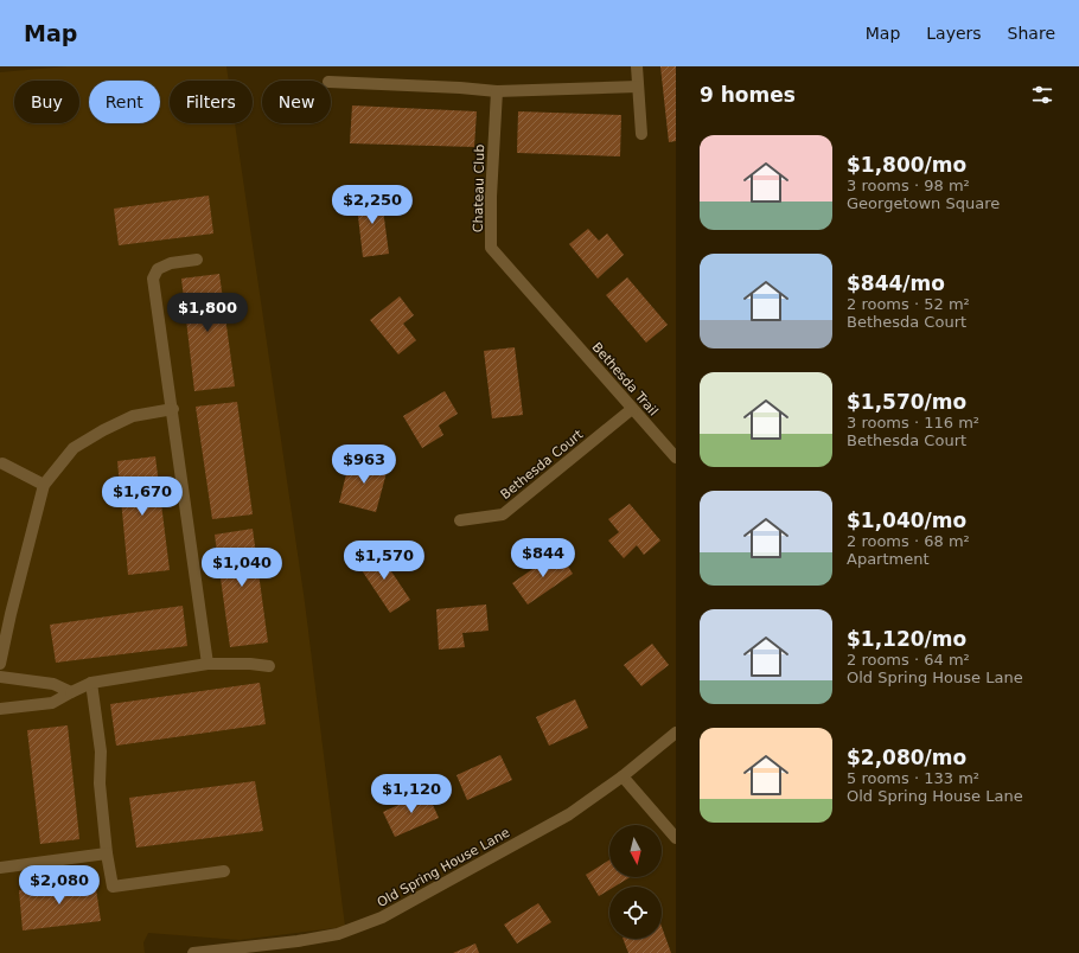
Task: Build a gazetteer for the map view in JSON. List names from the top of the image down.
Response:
{
  "streets": {
    "street": [
      "Chateau Club",
      "Bethesda Trail",
      "Bethesda Court",
      "Old Spring House Lane"
    ]
  },
  "crossings": [
    ["Chateau Club", "Bethesda Trail"],
    ["Bethesda Trail", "Bethesda Court"]
  ],
  "north": "bottom",
  "page": {
    "header": "Map",
    "nav": ["Map", "Layers", "Share"],
    "heading": "9 homes",
    "chip": [
      "Buy",
      "Rent",
      "Filters",
      "New"
    ],
    "list": [
      {
        "name": "$1,800/mo",
        "note": "3 rooms · 98 m² · Georgetown Square"
      },
      {
        "name": "$844/mo",
        "note": "2 rooms · 52 m² · Bethesda Court"
      },
      {
        "name": "$1,570/mo",
        "note": "3 rooms · 116 m² · Bethesda Court"
      },
      {
        "name": "$1,040/mo",
        "note": "2 rooms · 68 m² · Apartment"
      },
      {
        "name": "$1,120/mo",
        "note": "2 rooms · 64 m² · Old Spring House Lane"
      },
      {
        "name": "$2,080/mo",
        "note": "5 rooms · 133 m² · Old Spring House Lane"
      }
    ],
    "price": [
      "$2,250",
      "$1,800",
      "$963",
      "$1,670",
      "$844",
      "$1,570",
      "$1,040",
      "$1,120",
      "$2,080"
    ]
  }
}
